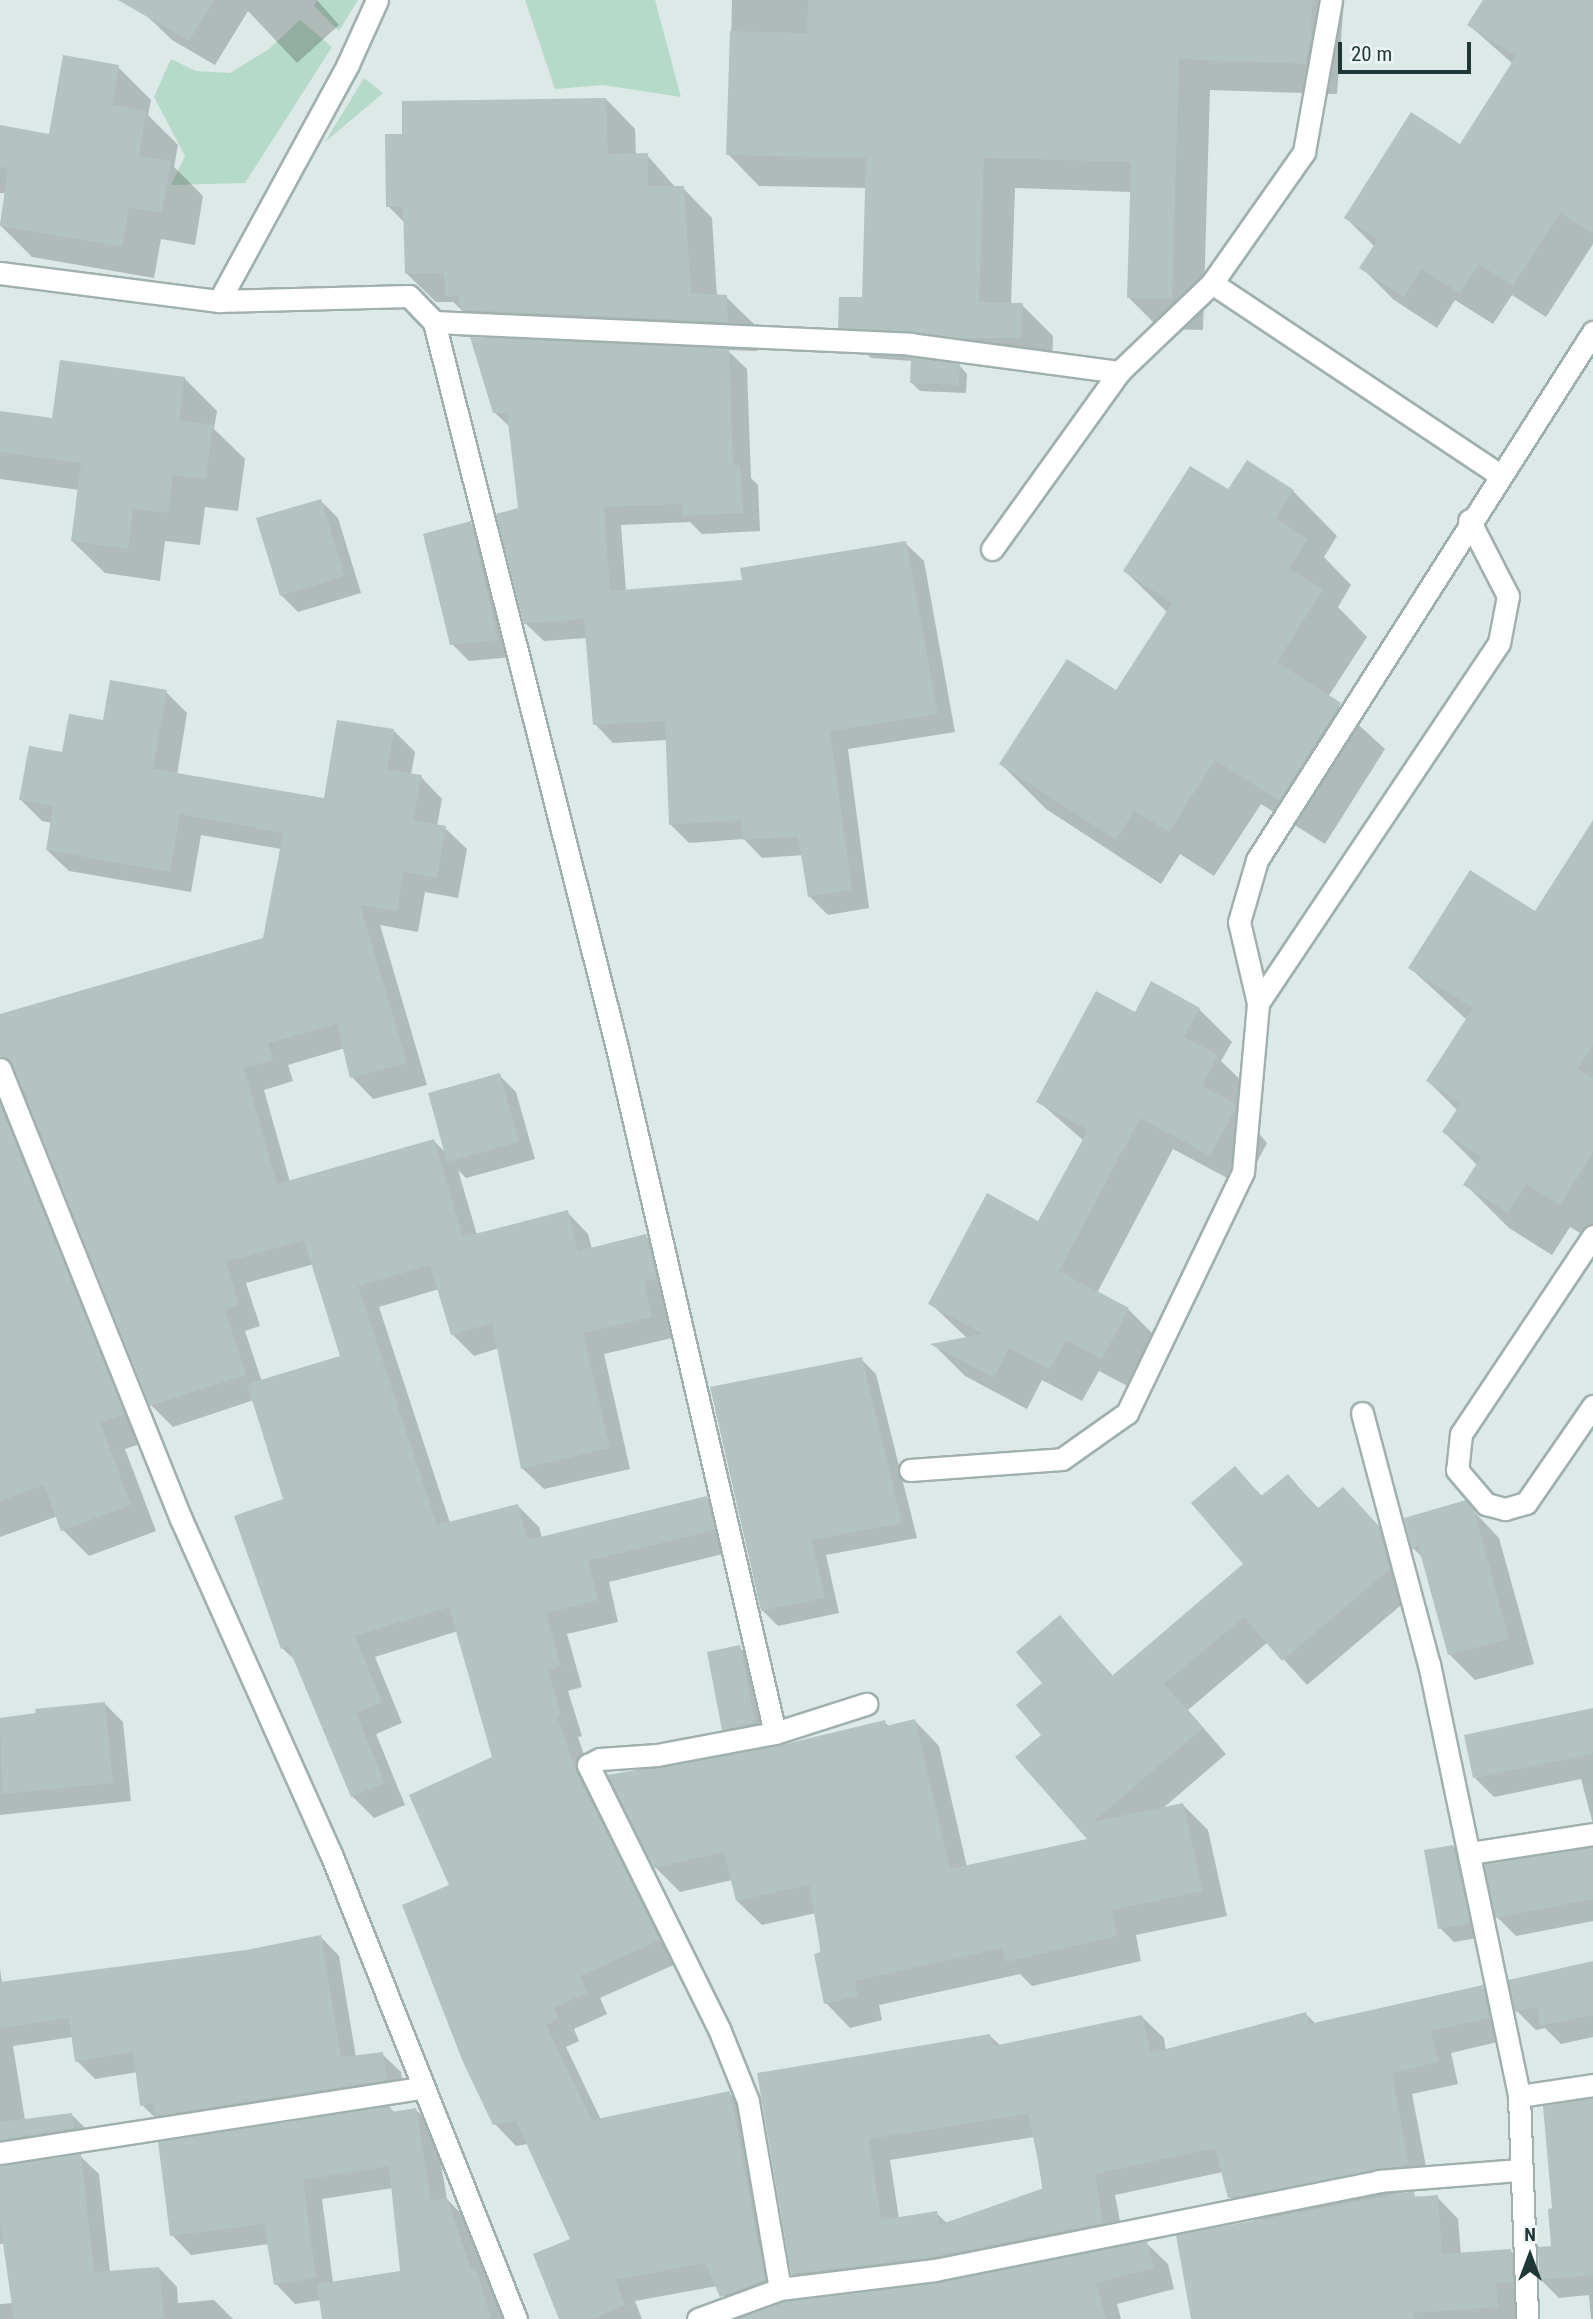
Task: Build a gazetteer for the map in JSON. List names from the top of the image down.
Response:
{
  "scale_bar": "20 m",
  "north": "top"
}
